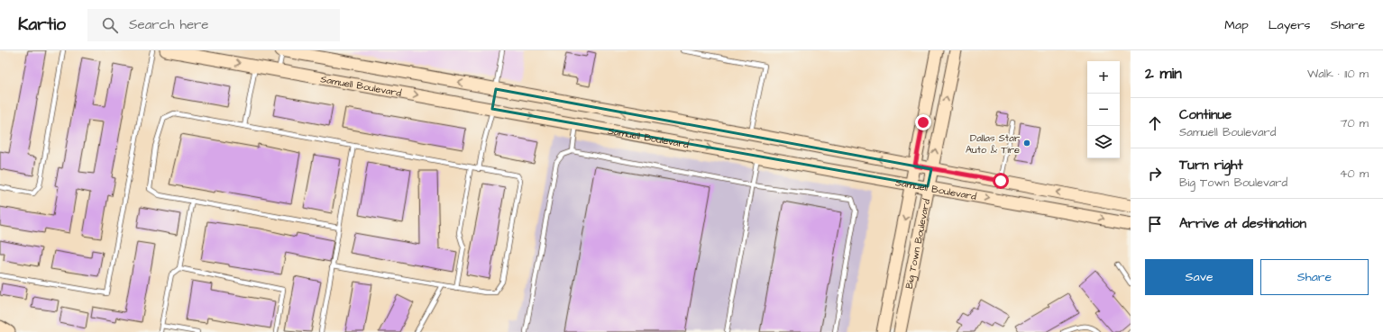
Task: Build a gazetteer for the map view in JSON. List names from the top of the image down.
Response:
{
  "streets": {
    "main road": ["Samuell Boulevard", "Big Town Boulevard"]
  },
  "crossings": [
    ["Samuell Boulevard", "Big Town Boulevard"]
  ],
  "places": ["Dallas Star Auto & Tire"],
  "page": {
    "header": "Kartio",
    "search": "Search here",
    "nav": ["Map", "Layers", "Share"],
    "heading": ["2 min", "Walk · 110 m"],
    "map_buttons": ["+", "−"],
    "list": [
      ["Continue", "Samuell Boulevard", "70 m"],
      ["Turn right", "Big Town Boulevard", "40 m"],
      "Arrive at destination"
    ],
    "buttons": ["Save", "Share"]
  }
}
